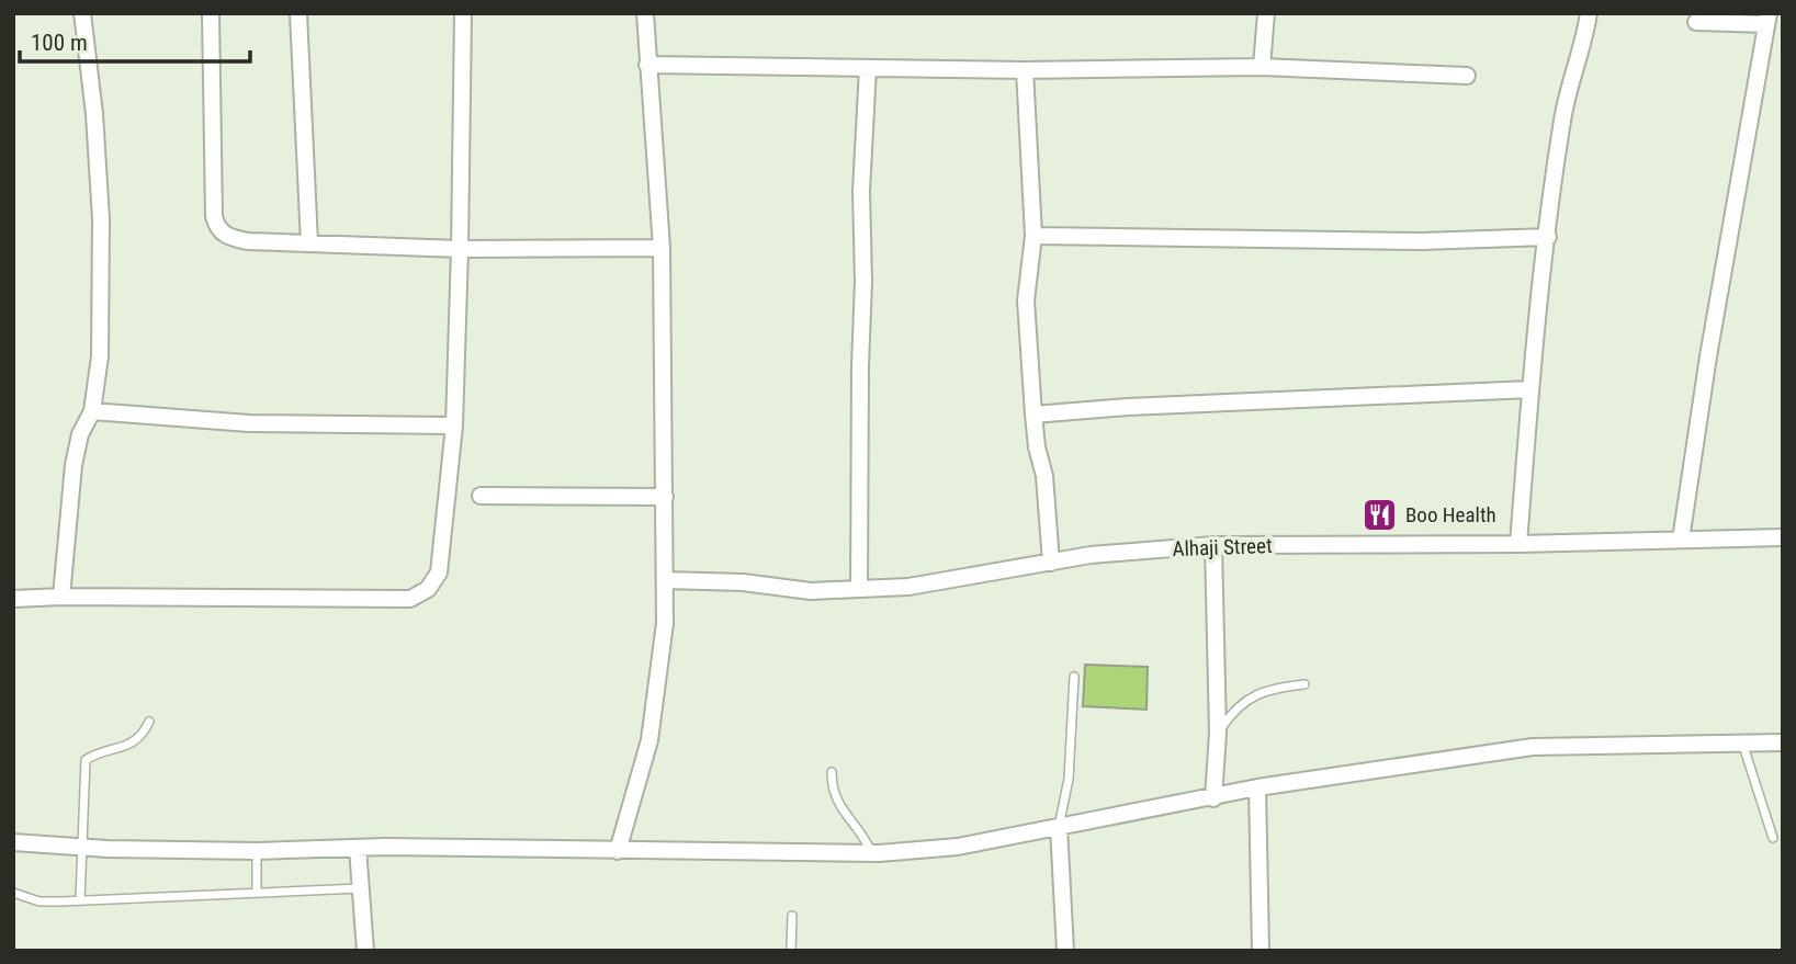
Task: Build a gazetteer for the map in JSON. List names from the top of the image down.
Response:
{
  "streets": {
    "street": ["Alhaji Street"]
  },
  "places": {
    "restaurant": ["Boo Health"]
  },
  "scale_bar": "100 m"
}
